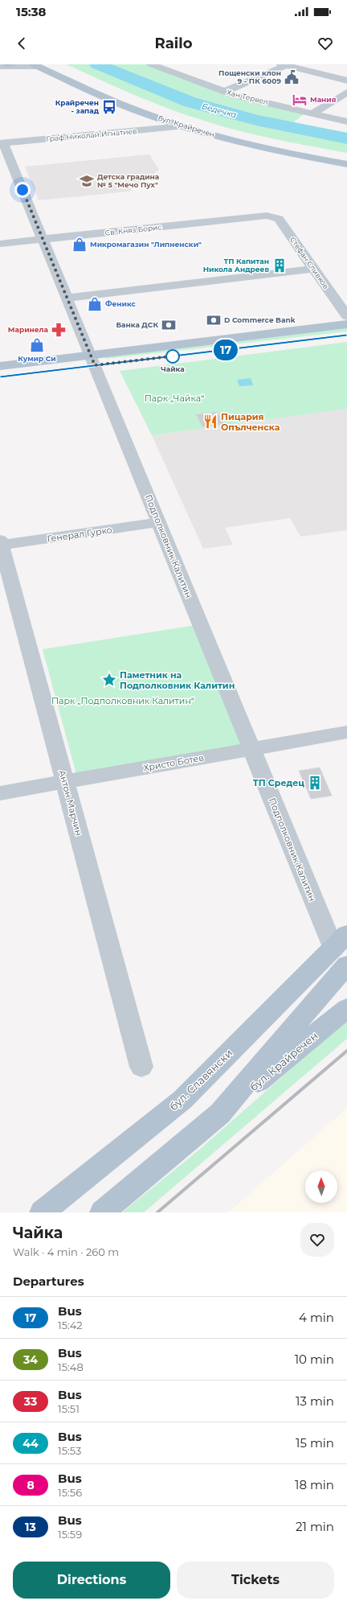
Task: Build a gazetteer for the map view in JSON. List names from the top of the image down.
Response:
{
  "streets": {
    "main road": ["бул. Крайречен", "бул. Славянски"],
    "street": [
      "Хан Тервел",
      "Граф Николай Игнатиев",
      "Св. Княз Борис",
      "Стефан Сливков",
      "Генерал Гурко",
      "Подполковник Калитин",
      "Христо Ботев",
      "Антон Марчин"
    ]
  },
  "crossings": [
    ["бул. Крайречен", "Граф Николай Игнатиев"],
    ["Граф Николай Игнатиев", "Подполковник Калитин"],
    ["Св. Княз Борис", "Стефан Сливков"],
    ["Св. Княз Борис", "Подполковник Калитин"],
    ["Генерал Гурко", "Подполковник Калитин"],
    ["Генерал Гурко", "Антон Марчин"],
    ["Подполковник Калитин", "Христо Ботев"],
    ["Подполковник Калитин", "бул. Славянски"],
    ["Христо Ботев", "Антон Марчин"]
  ],
  "water": ["Бедечка"],
  "parks": ["Парк „Чайка“", "Парк „Подполковник Калитин“"],
  "places": {
    "public building": ["Пощенски клон 9 - ПК 6009"],
    "hotel": ["Мания"],
    "bus stop": ["Крайречен - запад"],
    "school or university": ["Детска градина № 5 \"Мечо Пух\""],
    "shop": ["Микромагазин \"Липненски\"", "Феникс", "Кумир Си"],
    "building": ["ТП Капитан Никола Андреев", "ТП Средец"],
    "bank": ["D Commerce Bank", "Банка ДСК"],
    "pharmacy": ["Маринела"],
    "other": ["Чайка"],
    "restaurant": ["Пицария Опълченска"],
    "place": ["Паметник на Подполковник Калитин"]
  },
  "lines": ["bus line 17"],
  "north": "top",
  "page": {
    "status": "15:38",
    "header": "Railo",
    "on_map": "17",
    "heading": [
      ["Чайка", "Walk · 4 min · 260 m"],
      "Departures"
    ],
    "list": [
      {
        "mark": "17",
        "name": "Bus",
        "note": "15:42",
        "value": "4 min"
      },
      {
        "mark": "34",
        "name": "Bus",
        "note": "15:48",
        "value": "10 min"
      },
      {
        "mark": "33",
        "name": "Bus",
        "note": "15:51",
        "value": "13 min"
      },
      {
        "mark": "44",
        "name": "Bus",
        "note": "15:53",
        "value": "15 min"
      },
      {
        "mark": "8",
        "name": "Bus",
        "note": "15:56",
        "value": "18 min"
      },
      {
        "mark": "13",
        "name": "Bus",
        "note": "15:59",
        "value": "21 min"
      }
    ],
    "buttons": ["Directions", "Tickets"]
  }
}
